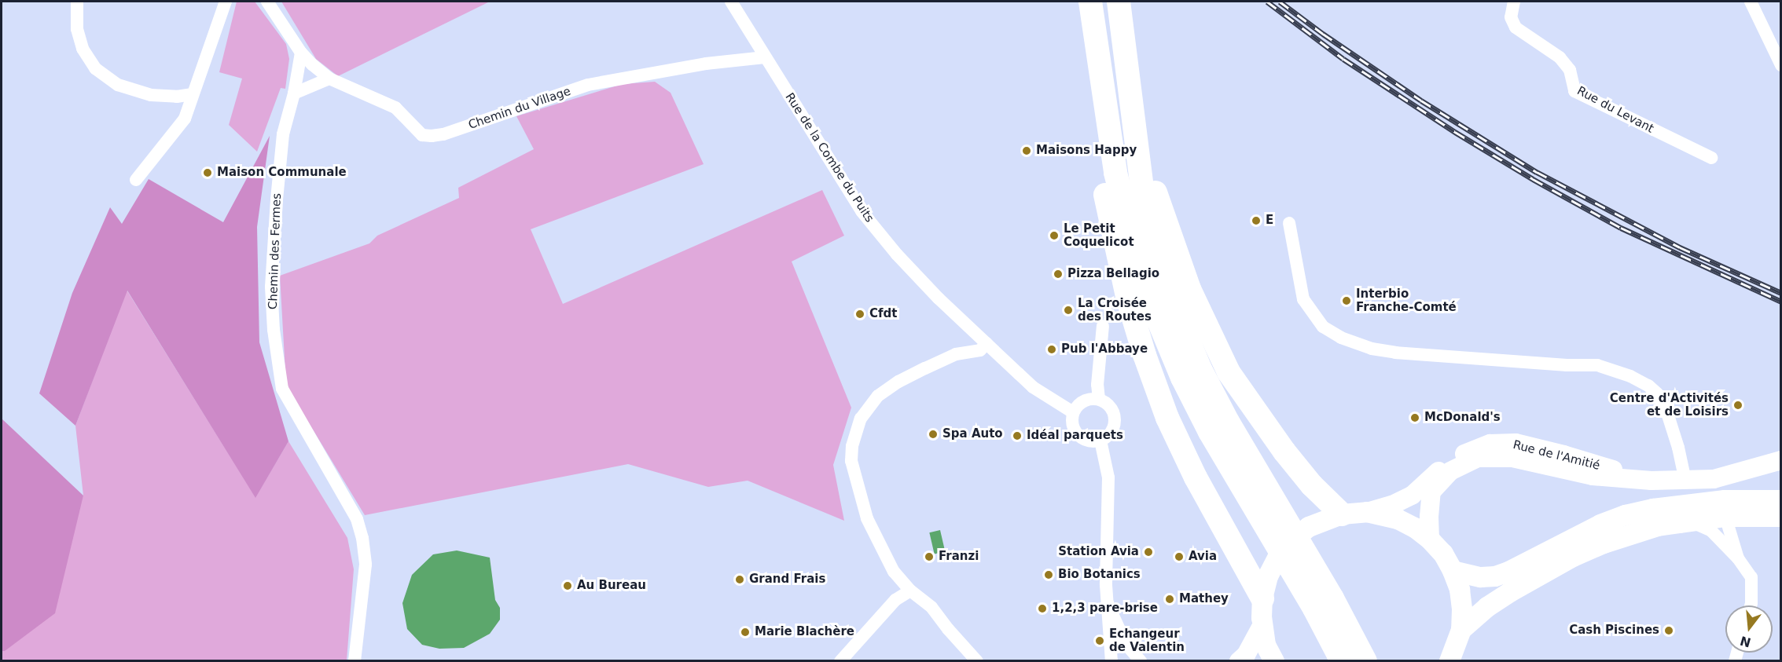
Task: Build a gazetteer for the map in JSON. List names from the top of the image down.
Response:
{
  "streets": {
    "street": [
      "Chemin du Village",
      "Rue du Levant",
      "Rue de la Combe du Puits",
      "Chemin des Fermes",
      "Rue de l'Amitié"
    ]
  },
  "crossings": [
    ["Chemin du Village", "Rue de la Combe du Puits"],
    ["Chemin du Village", "Chemin des Fermes"]
  ],
  "places": [
    "Maisons Happy",
    "Maison Communale",
    "E",
    "Le Petit Coquelicot",
    "Pizza Bellagio",
    "Interbio Franche-Comté",
    "La Croisée des Routes",
    "Cfdt",
    "Pub l'Abbaye",
    "Centre d'Activités et de Loisirs",
    "McDonald's",
    "Spa Auto",
    "Idéal parquets",
    "Station Avia",
    "Franzi",
    "Avia",
    "Bio Botanics",
    "Grand Frais",
    "Au Bureau",
    "Mathey",
    "1,2,3 pare-brise",
    "Cash Piscines",
    "Marie Blachère",
    "Echangeur de Valentin"
  ],
  "north": "bottom"
}
